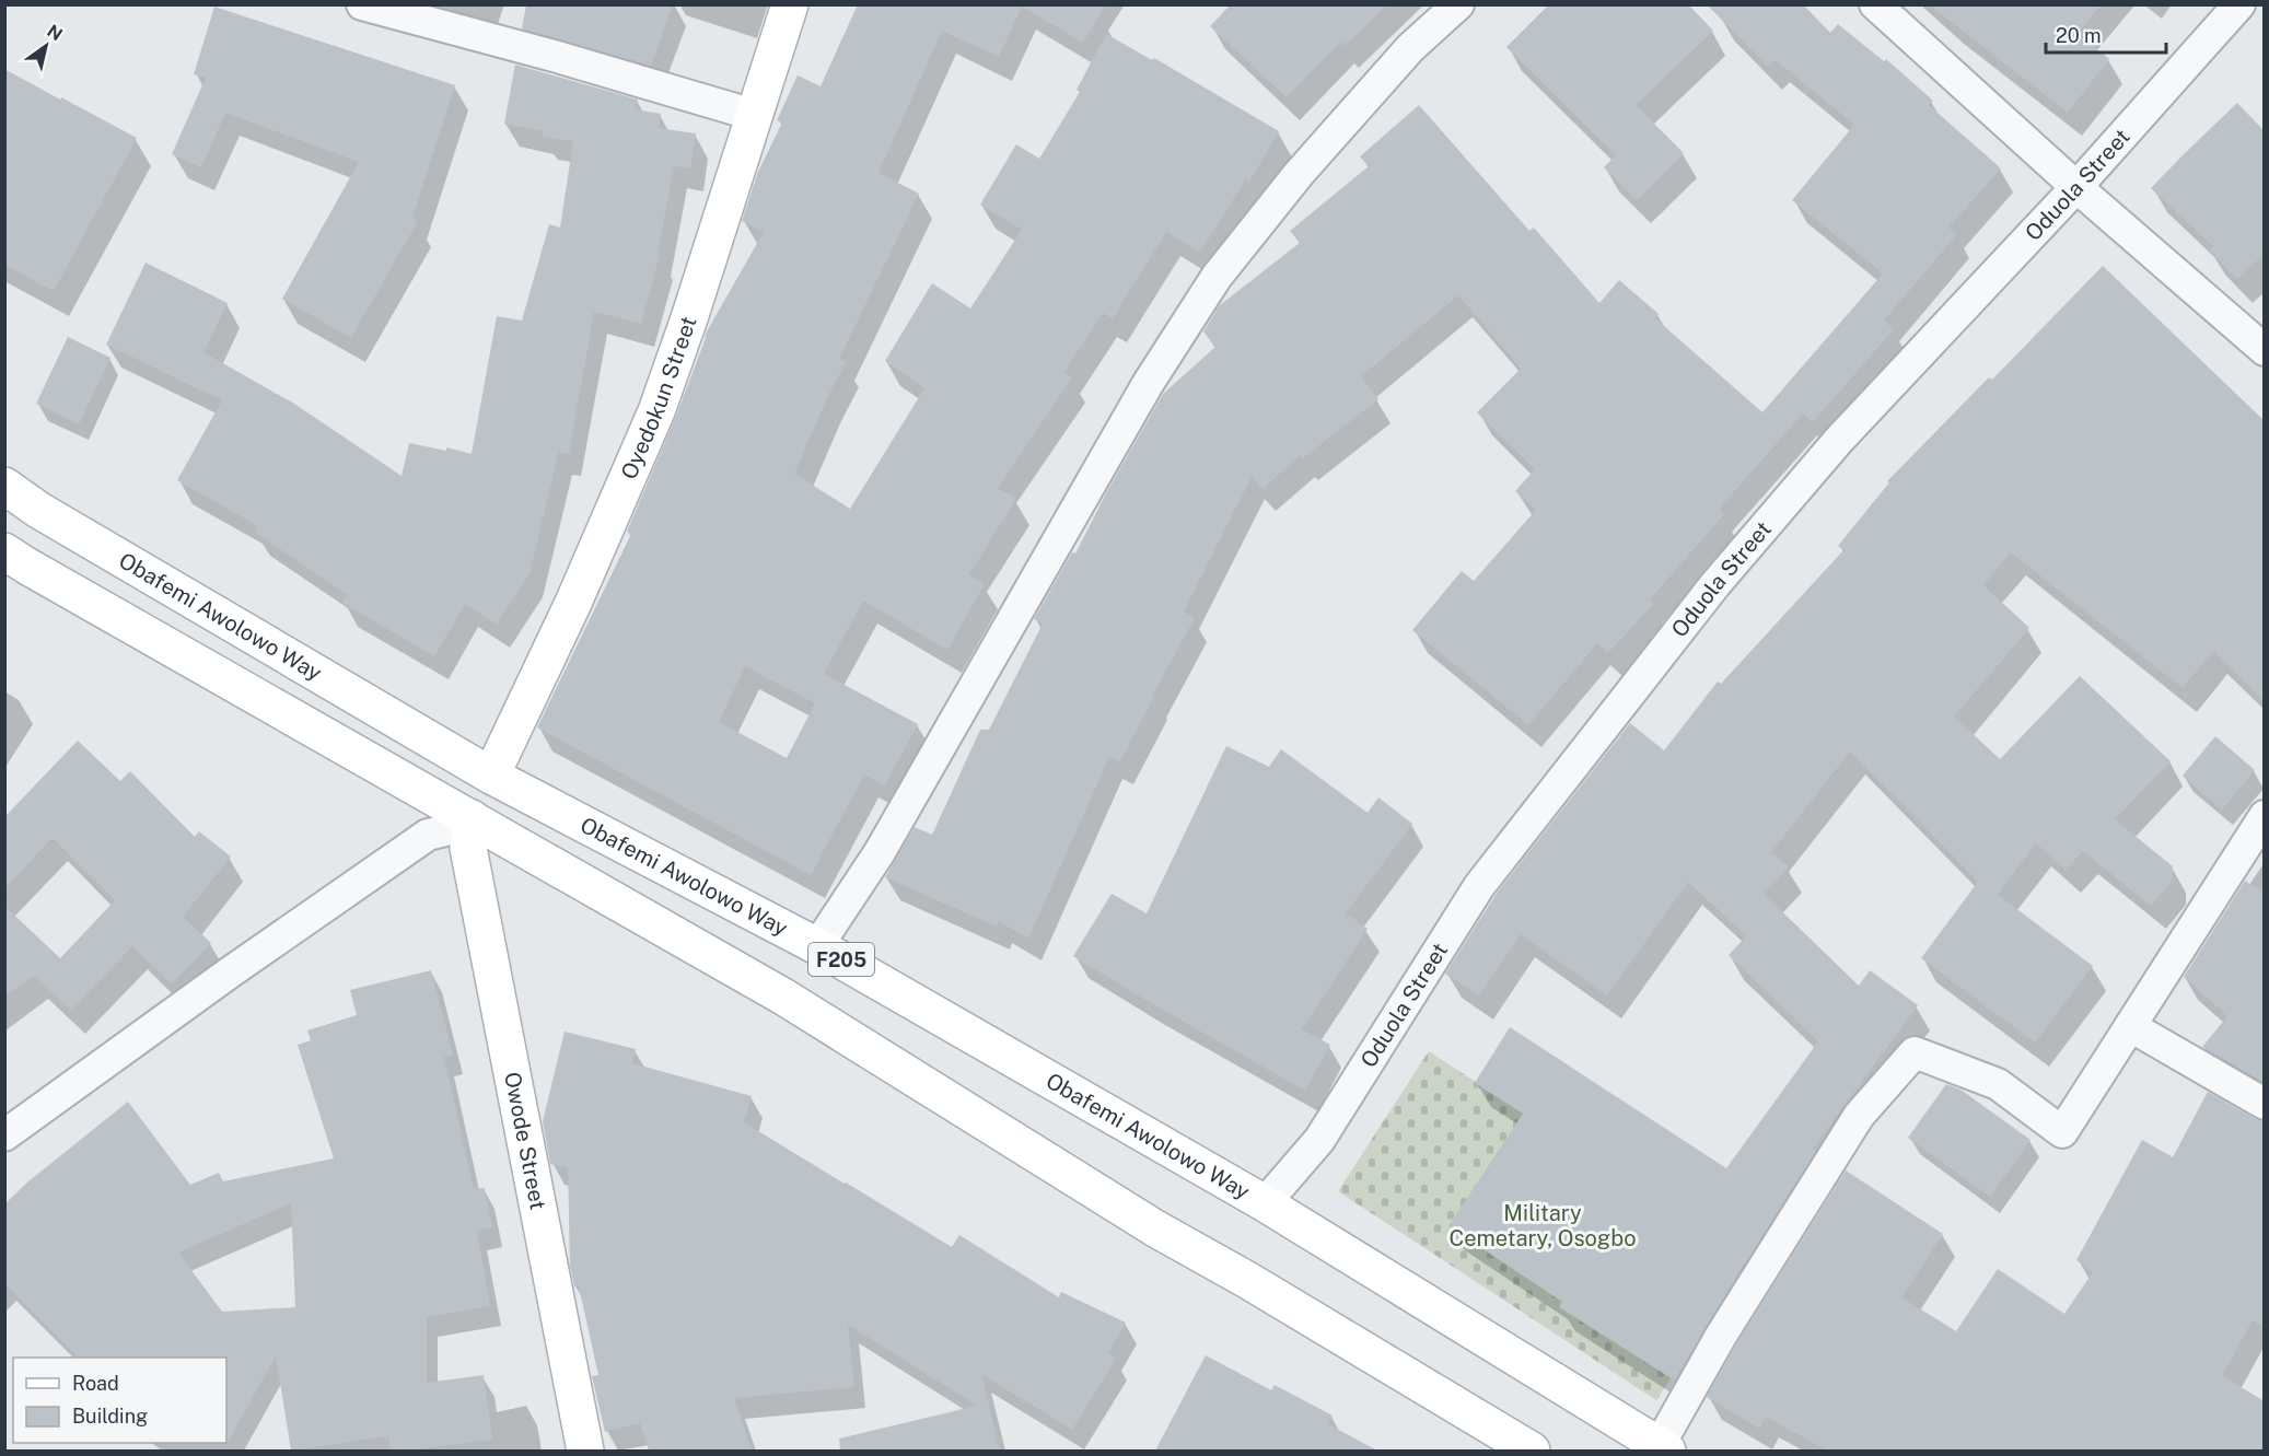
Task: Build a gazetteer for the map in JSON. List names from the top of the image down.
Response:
{
  "streets": {
    "main road": [
      "Oyedokun Street",
      "Obafemi Awolowo Way",
      "F205",
      "Owode Street"
    ],
    "street": ["Oduola Street"]
  },
  "crossings": [
    ["Oduola Street", "Obafemi Awolowo Way"],
    ["Oyedokun Street", "Obafemi Awolowo Way"],
    ["F205", "Owode Street"]
  ],
  "parks": ["Military Cemetary, Osogbo"],
  "legend": ["Road", "Building"],
  "scale_bar": "20 m",
  "north": "top right"
}
